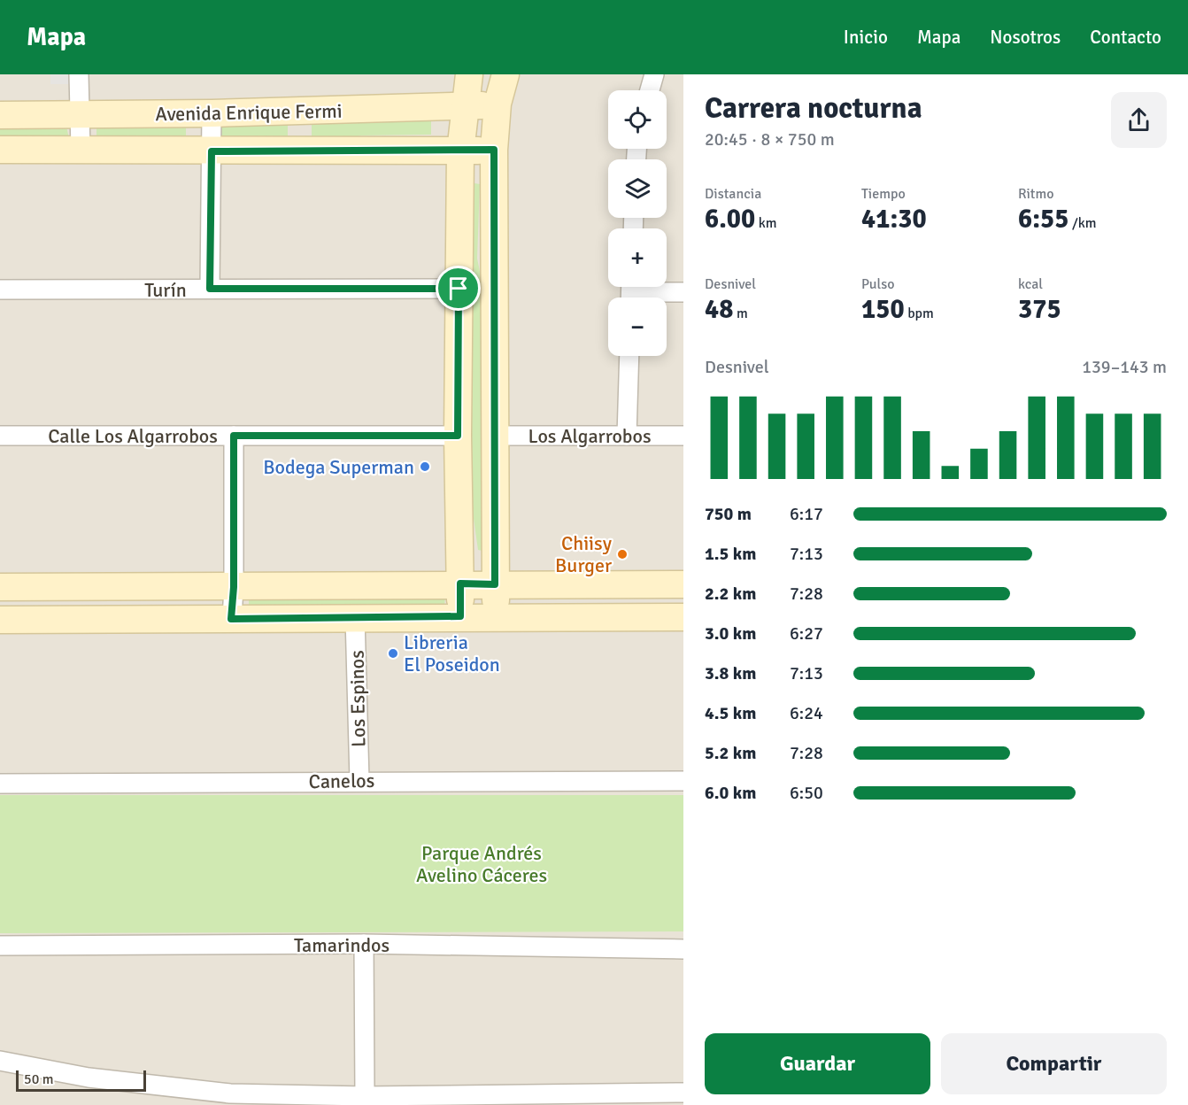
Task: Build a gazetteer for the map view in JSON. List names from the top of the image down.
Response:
{
  "streets": {
    "street": [
      "Avenida Enrique Fermi",
      "Turín",
      "Calle Los Algarrobos",
      "Los Algarrobos",
      "Los Espinos",
      "Canelos",
      "Tamarindos"
    ]
  },
  "crossings": [
    ["Los Espinos", "Canelos"]
  ],
  "parks": ["Parque Andrés Avelino Cáceres"],
  "places": ["Bodega Superman", "Chiisy Burger", "Libreria El Poseidon"],
  "scale_bar": "50 m",
  "page": {
    "header": "Mapa",
    "nav": [
      "Inicio",
      "Mapa",
      "Nosotros",
      "Contacto"
    ],
    "heading": ["Carrera nocturna", "20:45 · 8 × 750 m"],
    "map_buttons": ["+", "−"],
    "stats": [
      ["Distancia", "6.00 km"],
      ["Tiempo", "41:30"],
      ["Ritmo", "6:55 /km"],
      ["Desnivel", "48 m"],
      ["Pulso", "150 bpm"],
      ["kcal", "375"]
    ],
    "chart": ["Desnivel", "139–143 m"],
    "list": [
      {
        "name": "750 m",
        "note": "6:17"
      },
      {
        "name": "1.5 km",
        "note": "7:13"
      },
      {
        "name": "2.2 km",
        "note": "7:28"
      },
      {
        "name": "3.0 km",
        "note": "6:27"
      },
      {
        "name": "3.8 km",
        "note": "7:13"
      },
      {
        "name": "4.5 km",
        "note": "6:24"
      },
      {
        "name": "5.2 km",
        "note": "7:28"
      },
      {
        "name": "6.0 km",
        "note": "6:50"
      }
    ],
    "buttons": ["Guardar", "Compartir"],
    "scale": "50 m"
  }
}
